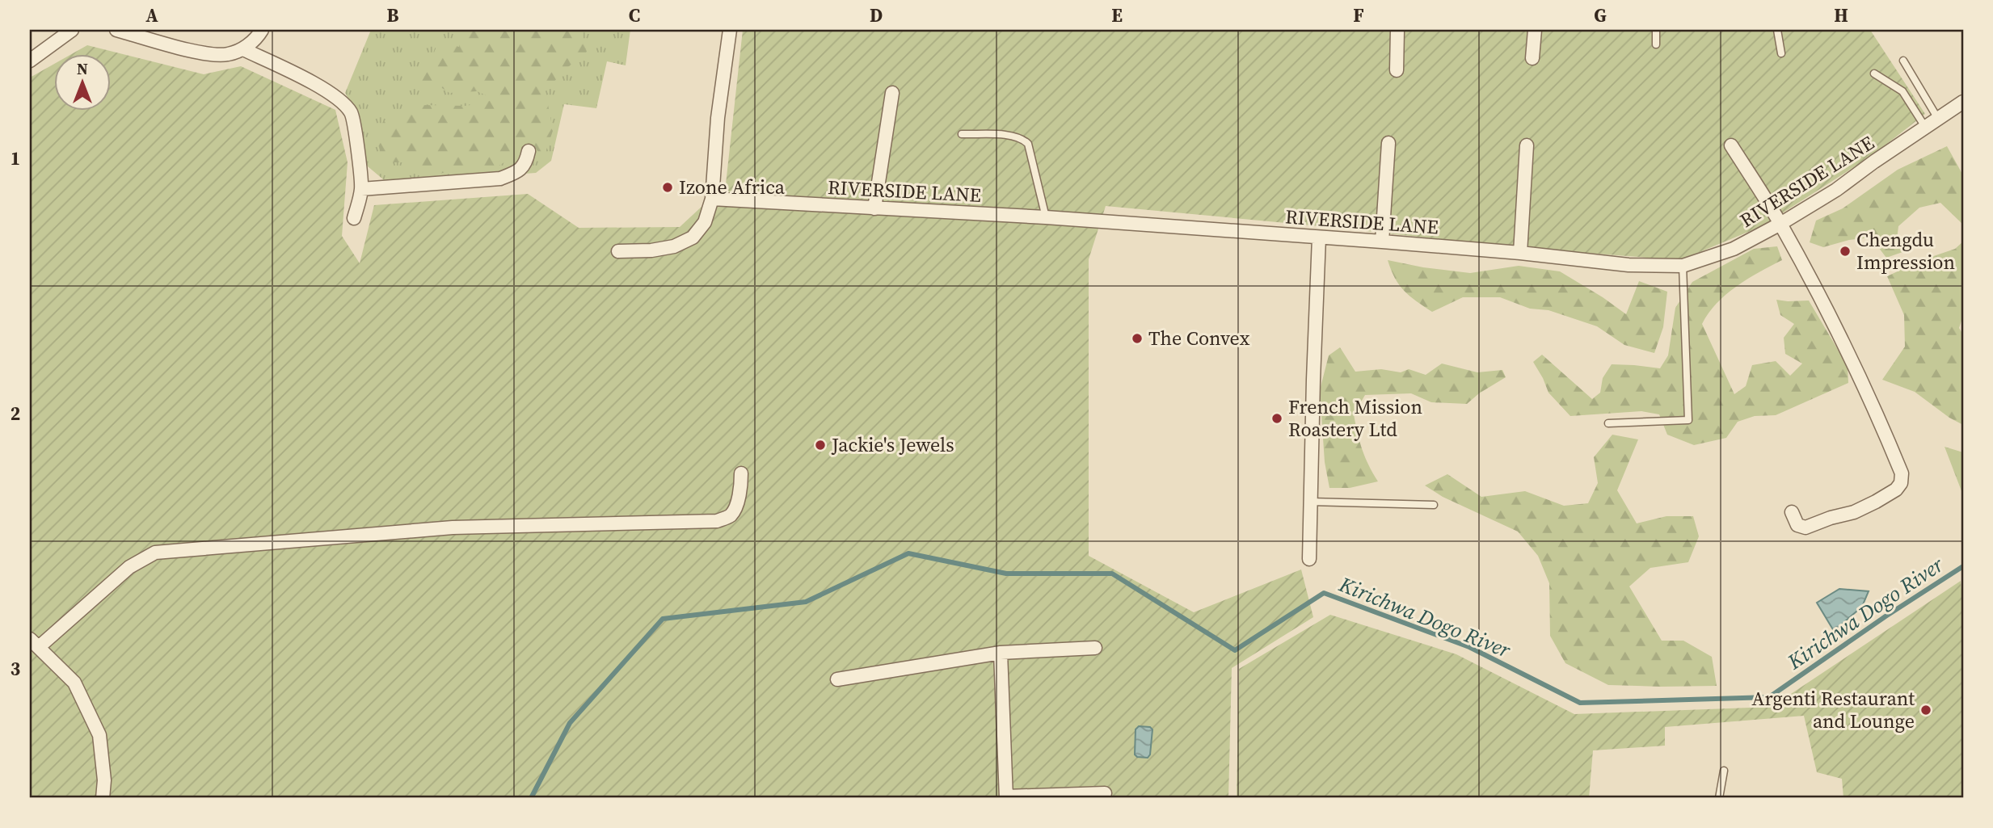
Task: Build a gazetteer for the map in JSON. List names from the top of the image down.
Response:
{
  "streets": {
    "street": ["RIVERSIDE LANE"]
  },
  "water": ["Kirichwa Dogo River"],
  "places": [
    "Izone Africa",
    "Chengdu Impression",
    "The Convex",
    "French Mission Roastery Ltd",
    "Jackie's Jewels",
    "Argenti Restaurant and Lounge"
  ],
  "north": "top",
  "grid": {
    "columns": [
      "A",
      "B",
      "C",
      "D",
      "E",
      "F",
      "G",
      "H"
    ],
    "rows": ["1", "2", "3"]
  }
}
